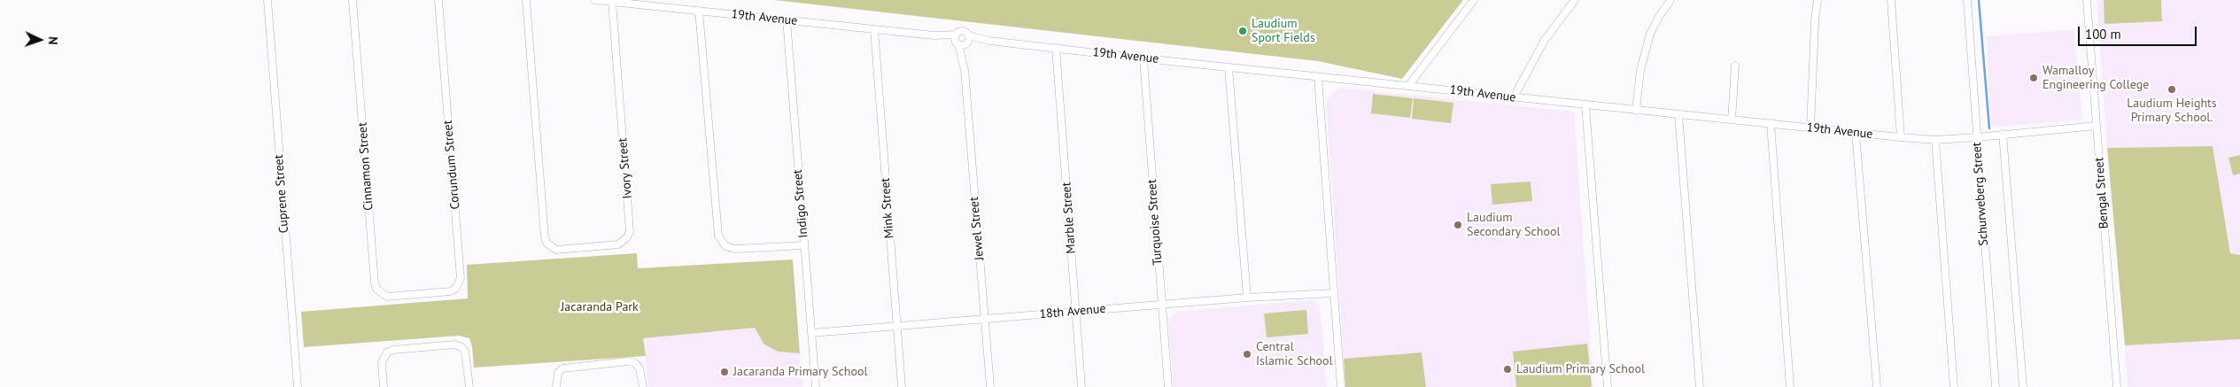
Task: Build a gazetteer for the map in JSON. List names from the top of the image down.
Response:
{
  "streets": {
    "street": [
      "19th Avenue",
      "Corundum Street",
      "Cinnamon Street",
      "Ivory Street",
      "Bengal Street",
      "Cuprene Street",
      "Schurweberg Street",
      "Indigo Street",
      "Mink Street",
      "Marble Street",
      "Turquoise Street",
      "Jewel Street",
      "18th Avenue"
    ]
  },
  "crossings": [
    ["19th Avenue", "Ivory Street"],
    ["19th Avenue", "Bengal Street"],
    ["19th Avenue", "Schurweberg Street"],
    ["19th Avenue", "Indigo Street"],
    ["19th Avenue", "Mink Street"],
    ["19th Avenue", "Marble Street"],
    ["19th Avenue", "Turquoise Street"],
    ["19th Avenue", "Jewel Street"],
    ["Corundum Street", "Cinnamon Street"],
    ["Indigo Street", "18th Avenue"],
    ["Mink Street", "18th Avenue"],
    ["Marble Street", "18th Avenue"],
    ["Turquoise Street", "18th Avenue"],
    ["Jewel Street", "18th Avenue"]
  ],
  "parks": ["Jacaranda Park"],
  "places": [
    "Laudium Sport Fields",
    "Wamalloy Engineering College",
    "Laudium Heights Primary School.",
    "Laudium Secondary School",
    "Central Islamic School",
    "Laudium Primary School",
    "Jacaranda Primary School"
  ],
  "scale_bar": "100 m",
  "north": "right"
}
